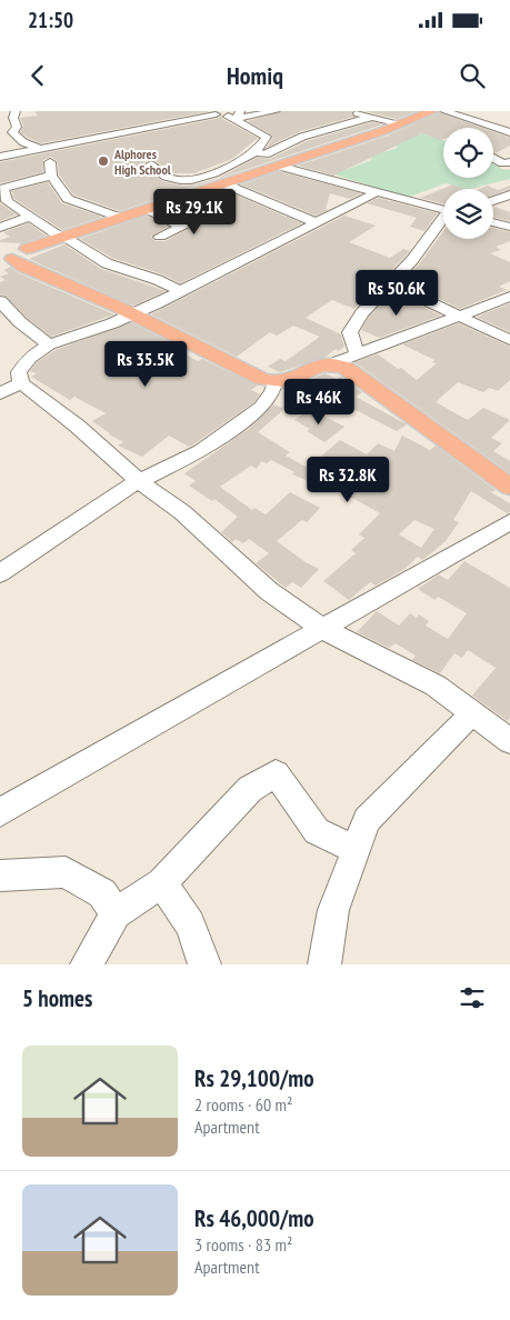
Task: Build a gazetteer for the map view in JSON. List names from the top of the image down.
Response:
{
  "places": ["Alphores High School"],
  "page": {
    "status": "21:50",
    "header": "Homiq",
    "price": [
      "Rs 29.1K",
      "Rs 50.6K",
      "Rs 35.5K",
      "Rs 46K",
      "Rs 32.8K"
    ],
    "heading": "5 homes",
    "list": [
      {
        "name": "Rs 29,100/mo",
        "note": "2 rooms · 60 m² · Apartment"
      },
      {
        "name": "Rs 46,000/mo",
        "note": "3 rooms · 83 m² · Apartment"
      }
    ]
  }
}
